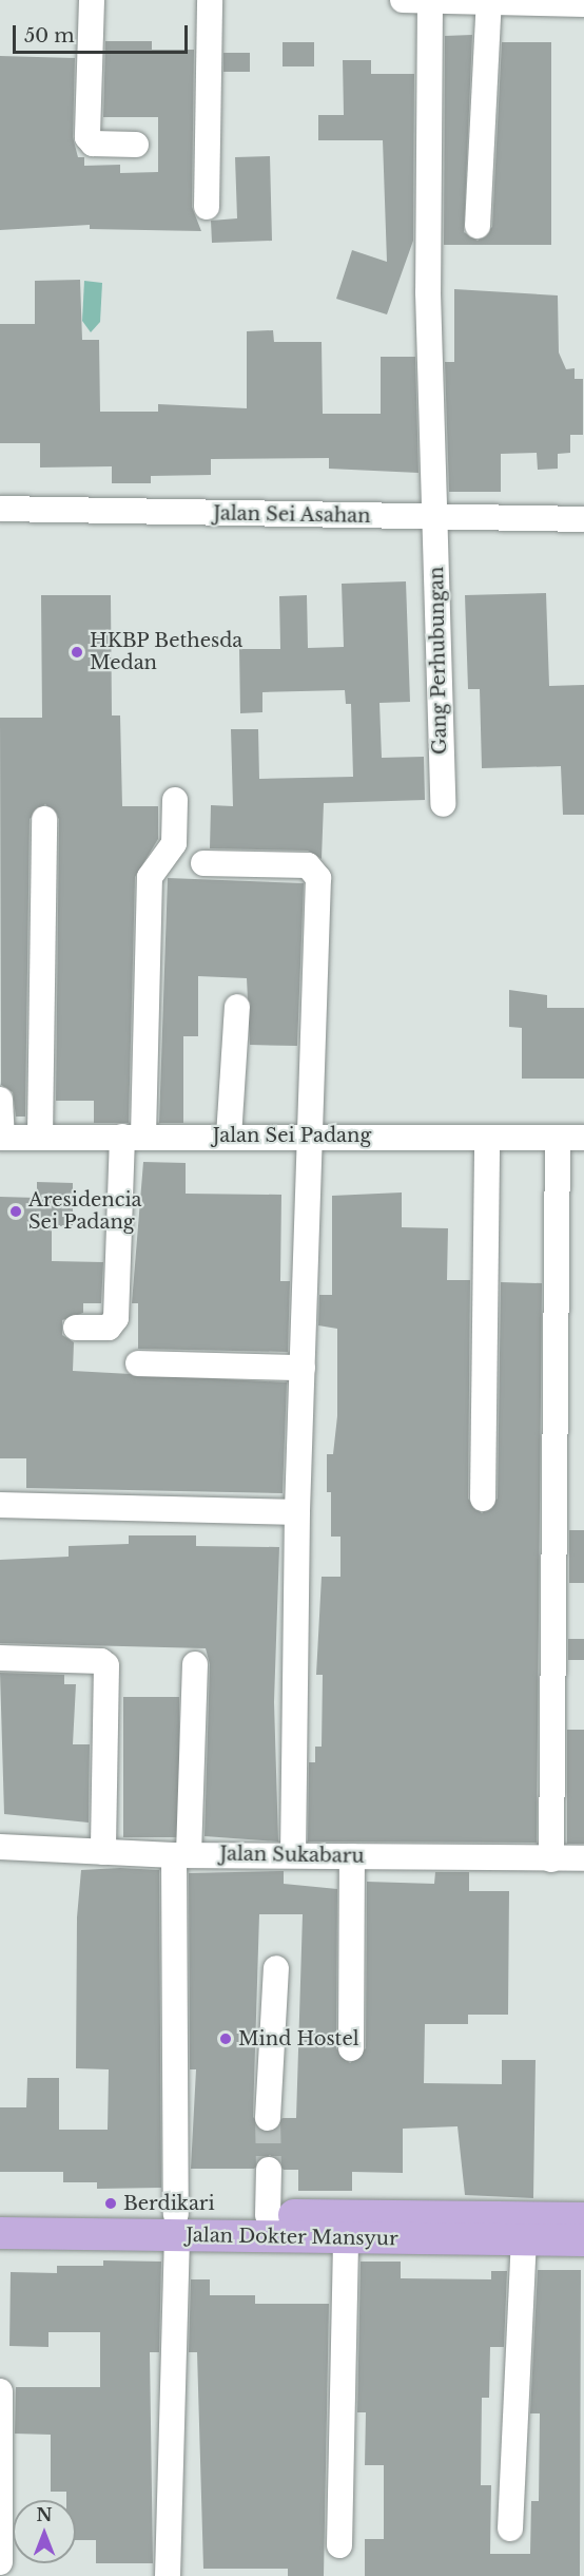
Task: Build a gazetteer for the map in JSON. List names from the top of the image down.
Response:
{
  "streets": {
    "main road": ["Jalan Dokter Mansyur"],
    "street": [
      "Jalan Sei Asahan",
      "Gang Perhubungan",
      "Jalan Sei Padang",
      "Jalan Sukabaru"
    ]
  },
  "crossings": [
    ["Jalan Sei Asahan", "Gang Perhubungan"]
  ],
  "places": [
    "HKBP Bethesda Medan",
    "Aresidencia Sei Padang",
    "Mind Hostel",
    "Berdikari"
  ],
  "scale_bar": "50 m",
  "north": "top"
}
